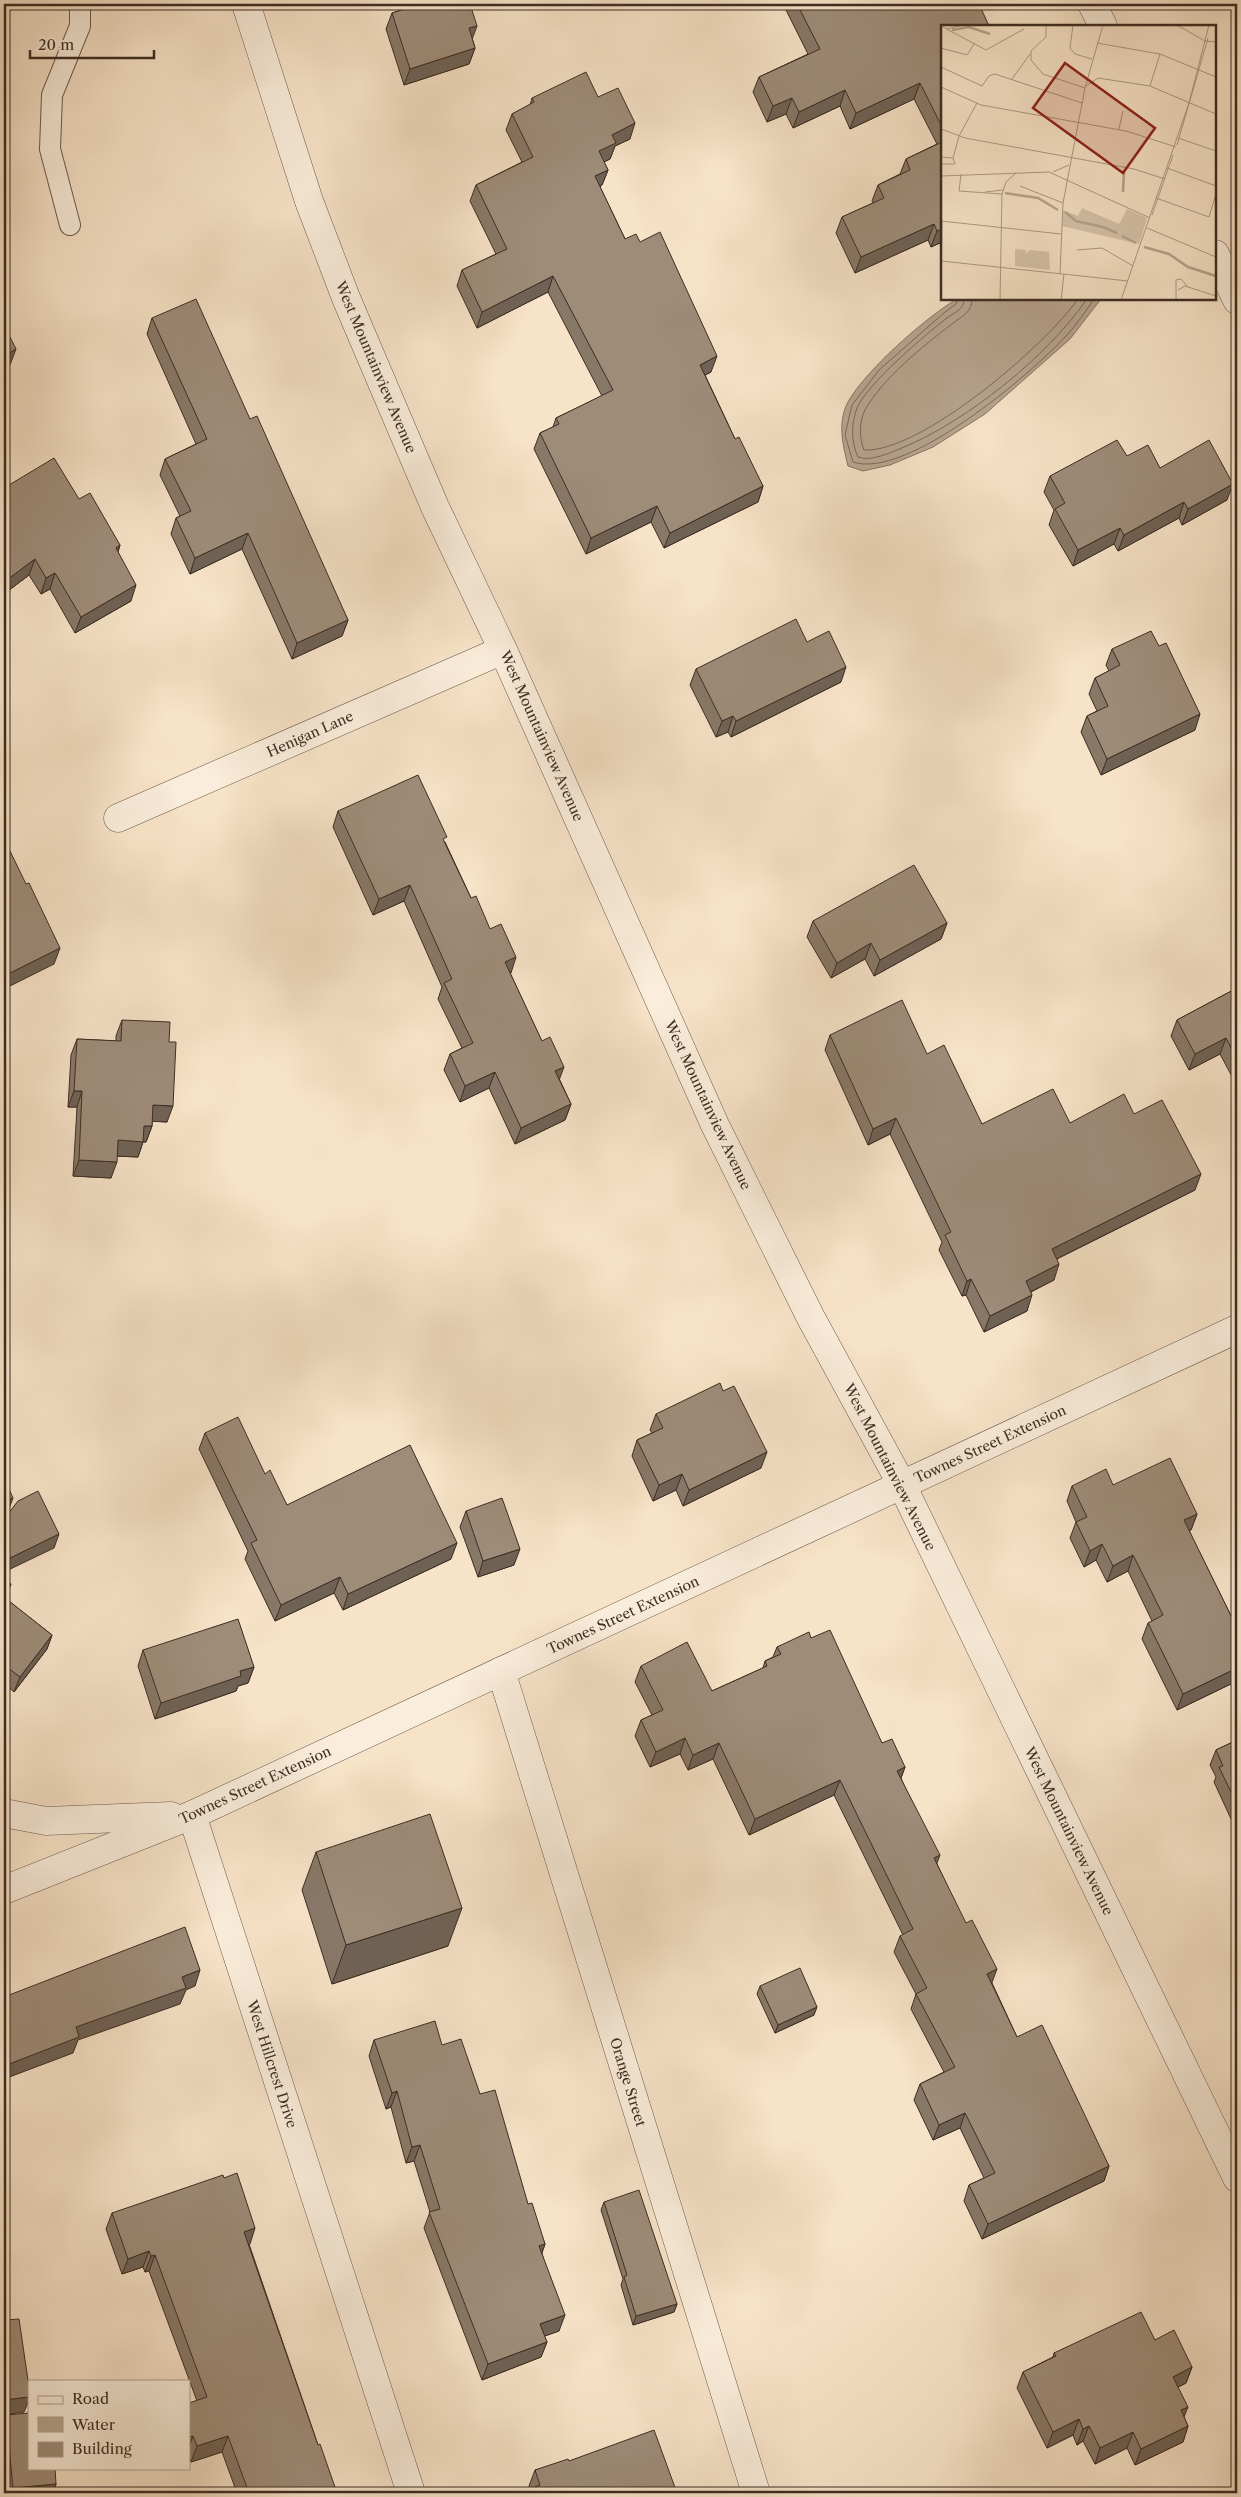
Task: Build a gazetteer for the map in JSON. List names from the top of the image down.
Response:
{
  "streets": {
    "street": [
      "West Mountainview Avenue",
      "Henigan Lane",
      "Townes Street Extension",
      "West Hillcrest Drive",
      "Orange Street"
    ]
  },
  "crossings": [
    ["West Mountainview Avenue", "Henigan Lane"],
    ["West Mountainview Avenue", "Townes Street Extension"],
    ["Townes Street Extension", "West Hillcrest Drive"],
    ["Townes Street Extension", "Orange Street"]
  ],
  "legend": ["Road", "Water", "Building"],
  "scale_bar": "20 m"
}
